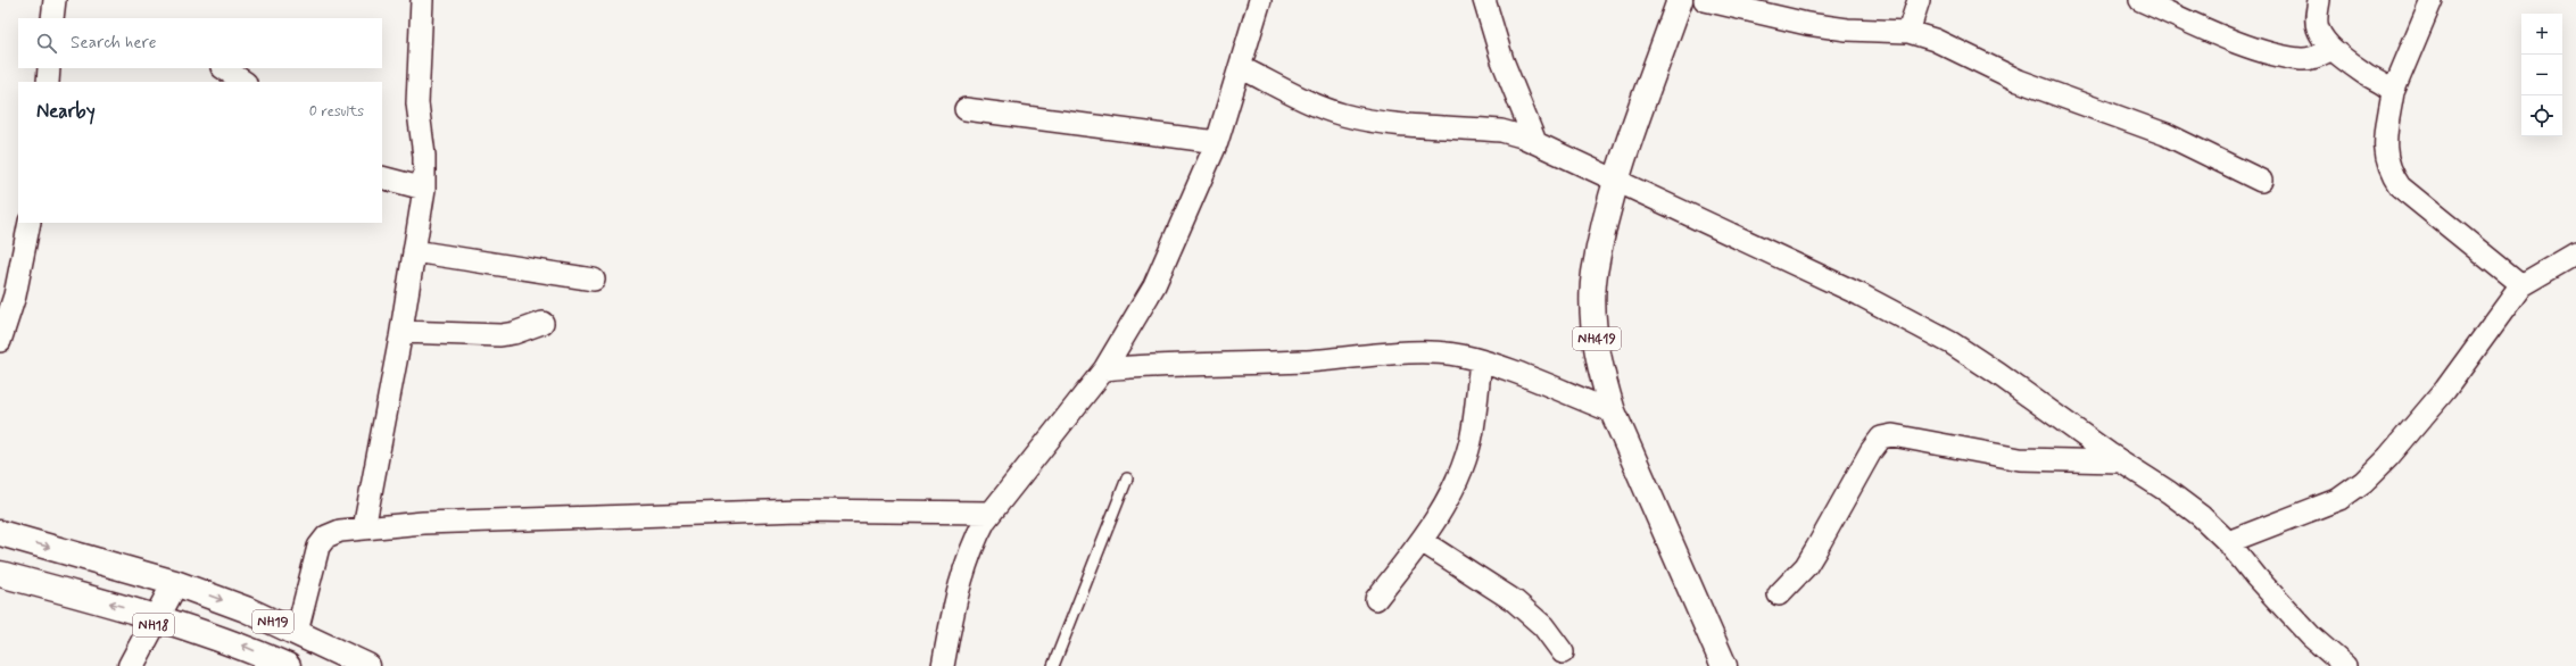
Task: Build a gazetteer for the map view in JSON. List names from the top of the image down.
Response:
{
  "streets": {
    "highway": ["NH419", "NH19", "NH18"]
  },
  "crossings": [
    ["NH19", "NH18"]
  ],
  "page": {
    "map_buttons": ["+", "−"],
    "search": "Search here",
    "heading": ["Nearby", "0 results"]
  }
}
